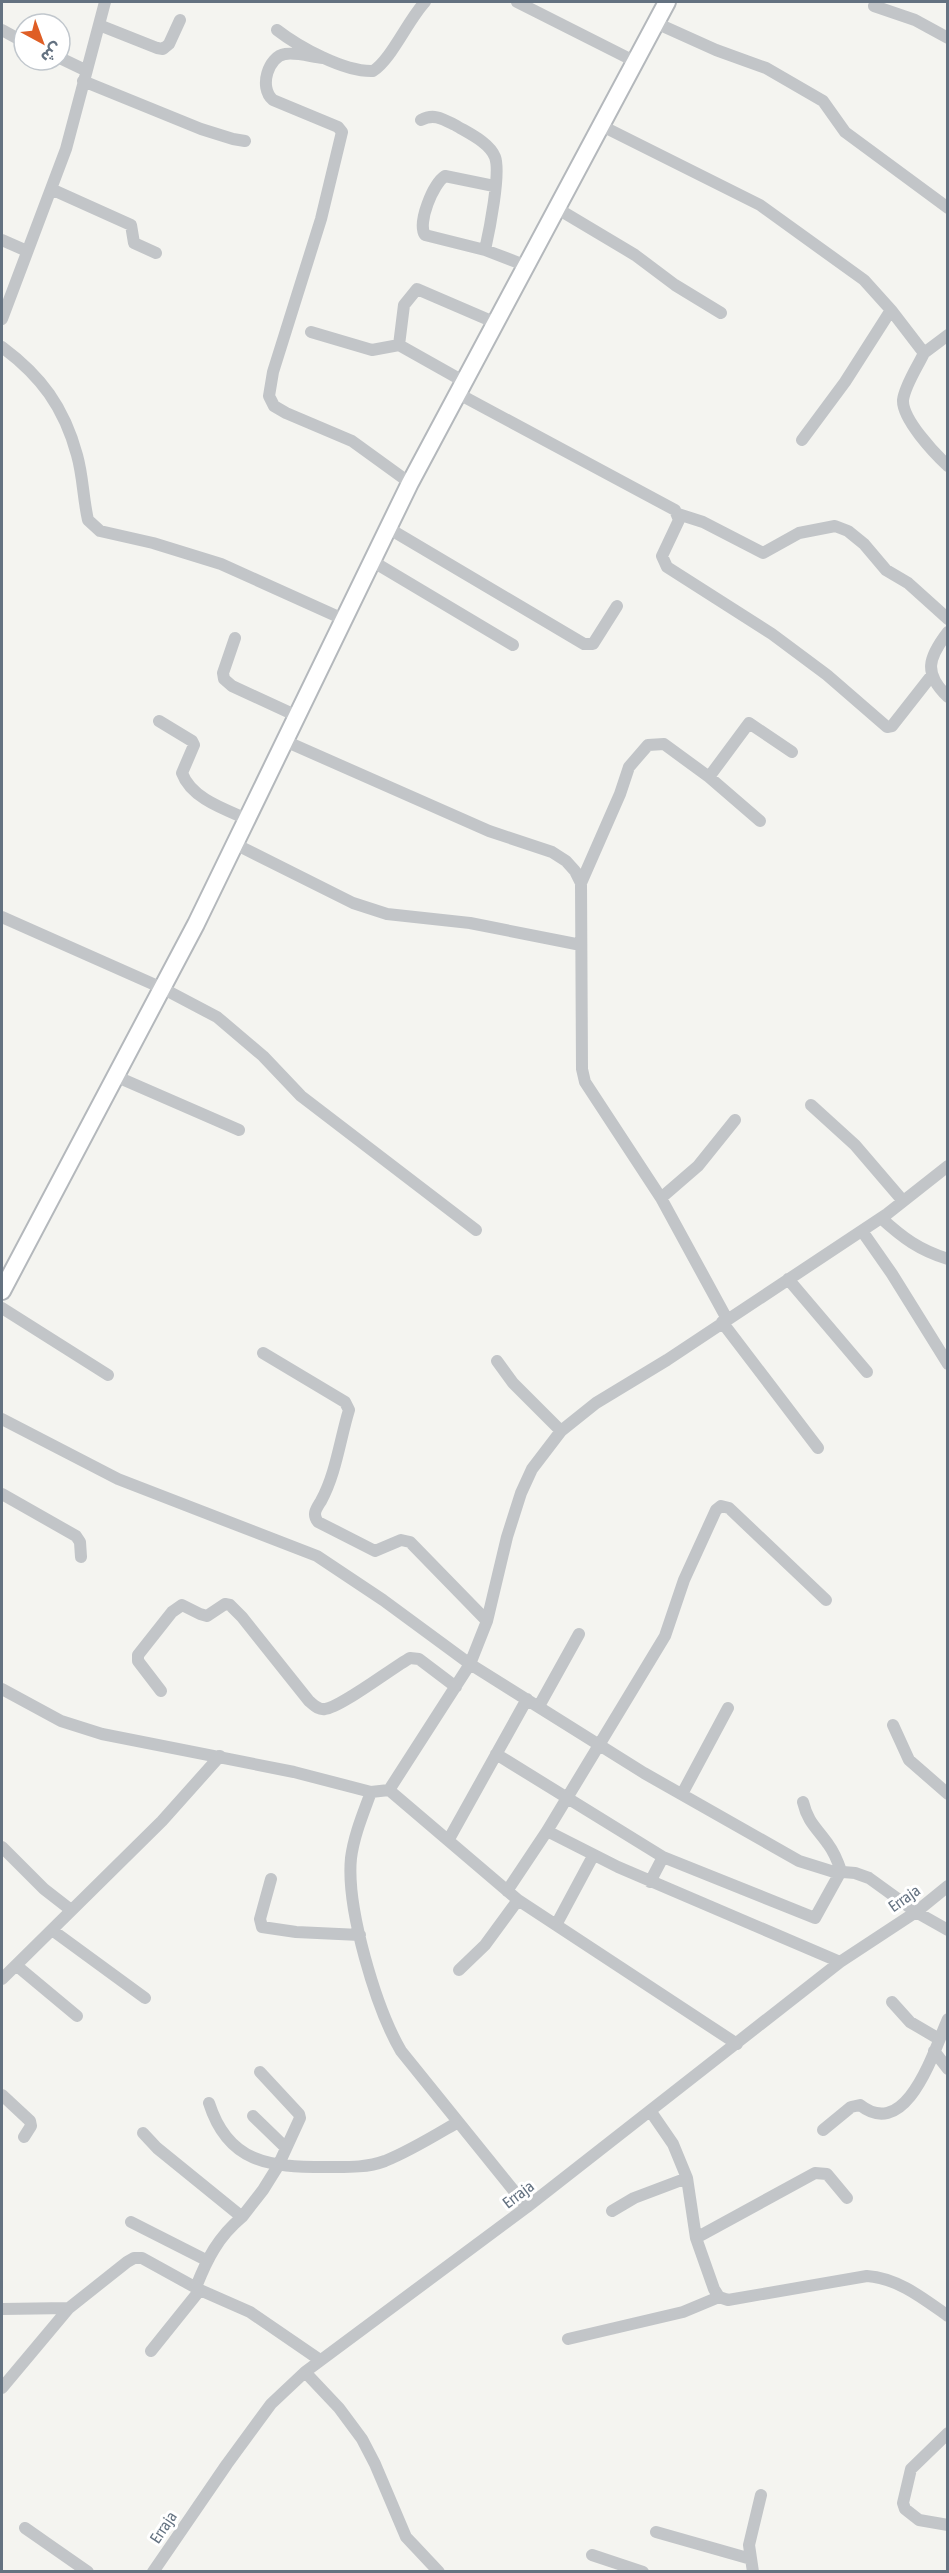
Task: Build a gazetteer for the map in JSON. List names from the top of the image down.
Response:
{
  "streets": {
    "street": ["Erraja"]
  },
  "north": "bottom right"
}
